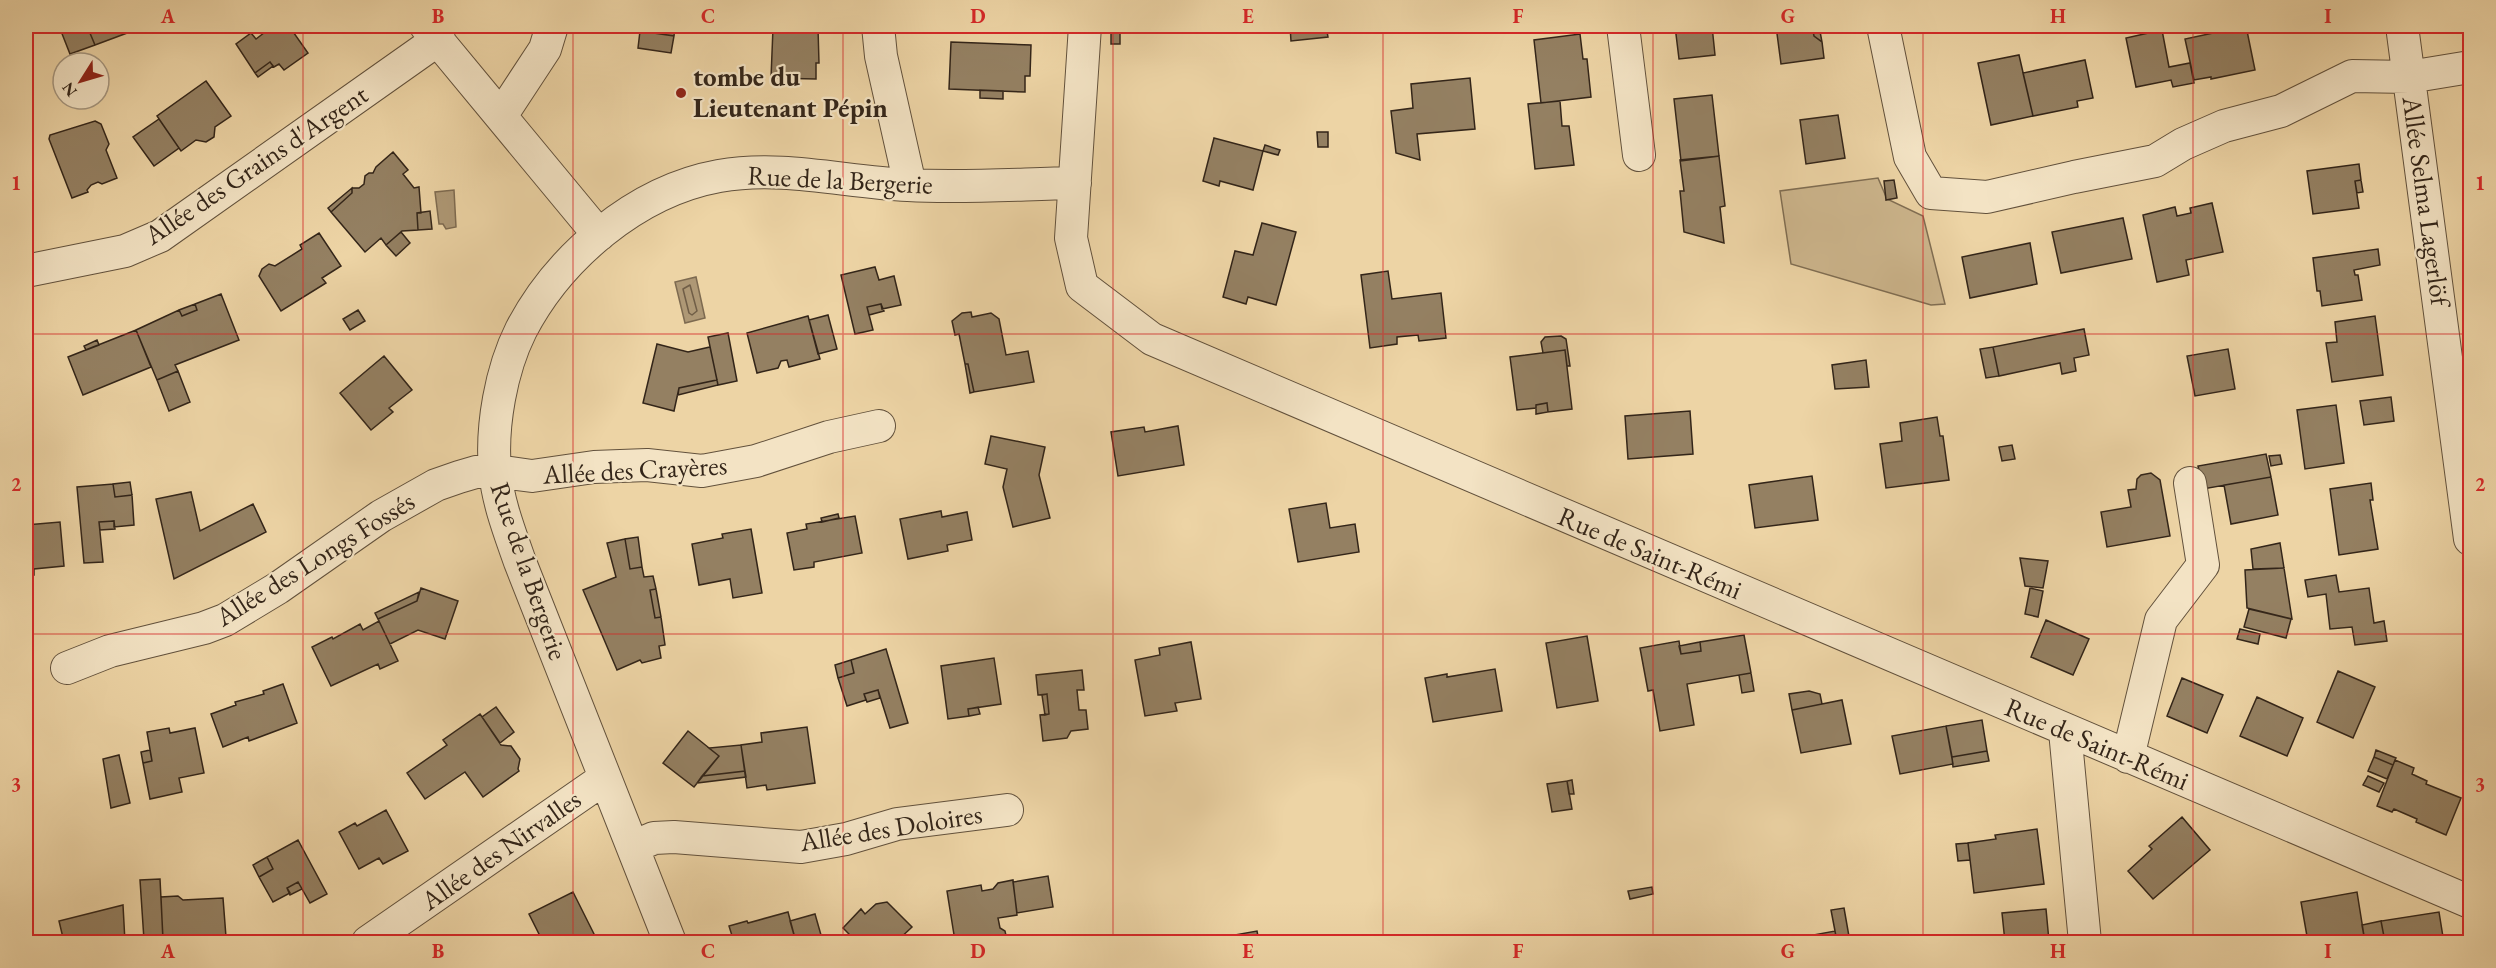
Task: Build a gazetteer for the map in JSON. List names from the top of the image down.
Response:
{
  "streets": {
    "street": [
      "Allée des Grains d'Argent",
      "Rue de la Bergerie",
      "Allée Selma Lagerlöf",
      "Allée des Crayères",
      "Rue de Saint-Rémi",
      "Allée des Longs Fossés",
      "Allée des Doloires",
      "Allée des Nirvalles"
    ]
  },
  "crossings": [
    ["Rue de la Bergerie", "Allée des Crayères"],
    ["Rue de la Bergerie", "Rue de Saint-Rémi"],
    ["Rue de la Bergerie", "Allée des Longs Fossés"],
    ["Rue de la Bergerie", "Allée des Doloires"],
    ["Rue de la Bergerie", "Allée des Nirvalles"],
    ["Allée des Crayères", "Allée des Longs Fossés"]
  ],
  "places": ["tombe du Lieutenant Pépin"],
  "north": "bottom left",
  "grid": {
    "columns": [
      "A",
      "B",
      "C",
      "D",
      "E",
      "F",
      "G",
      "H",
      "I"
    ],
    "rows": ["1", "2", "3"]
  }
}
